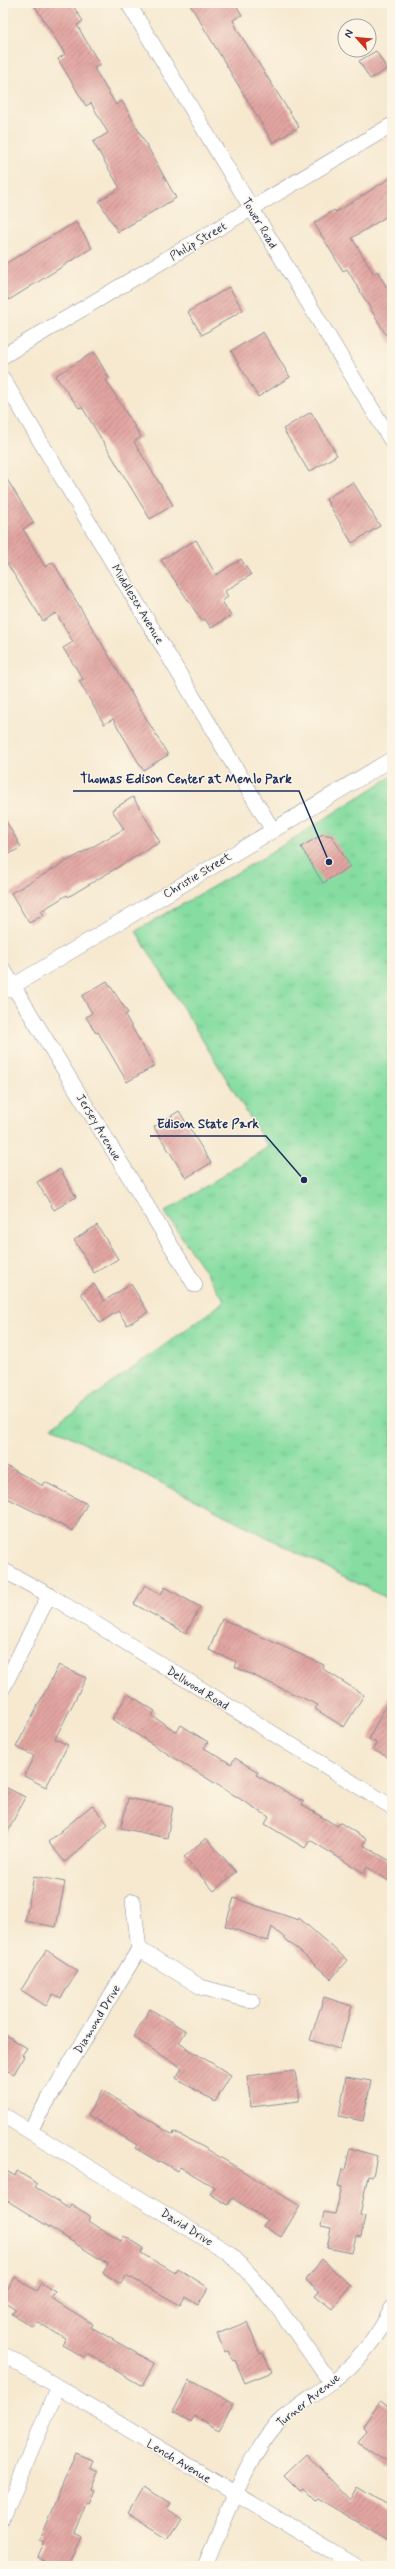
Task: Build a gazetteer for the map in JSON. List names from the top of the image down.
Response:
{
  "streets": {
    "street": [
      "Tower Road",
      "Philip Street",
      "Middlesex Avenue",
      "Christie Street",
      "Jersey Avenue",
      "Dellwood Road",
      "Diamond Drive",
      "David Drive",
      "Turner Avenue",
      "Lench Avenue"
    ]
  },
  "crossings": [
    ["Tower Road", "Philip Street"],
    ["Middlesex Avenue", "Christie Street"],
    ["Christie Street", "Jersey Avenue"],
    ["Diamond Drive", "David Drive"],
    ["David Drive", "Turner Avenue"],
    ["Turner Avenue", "Lench Avenue"]
  ],
  "places": ["Thomas Edison Center at Menlo Park", "Edison State Park"],
  "north": "top left"
}
